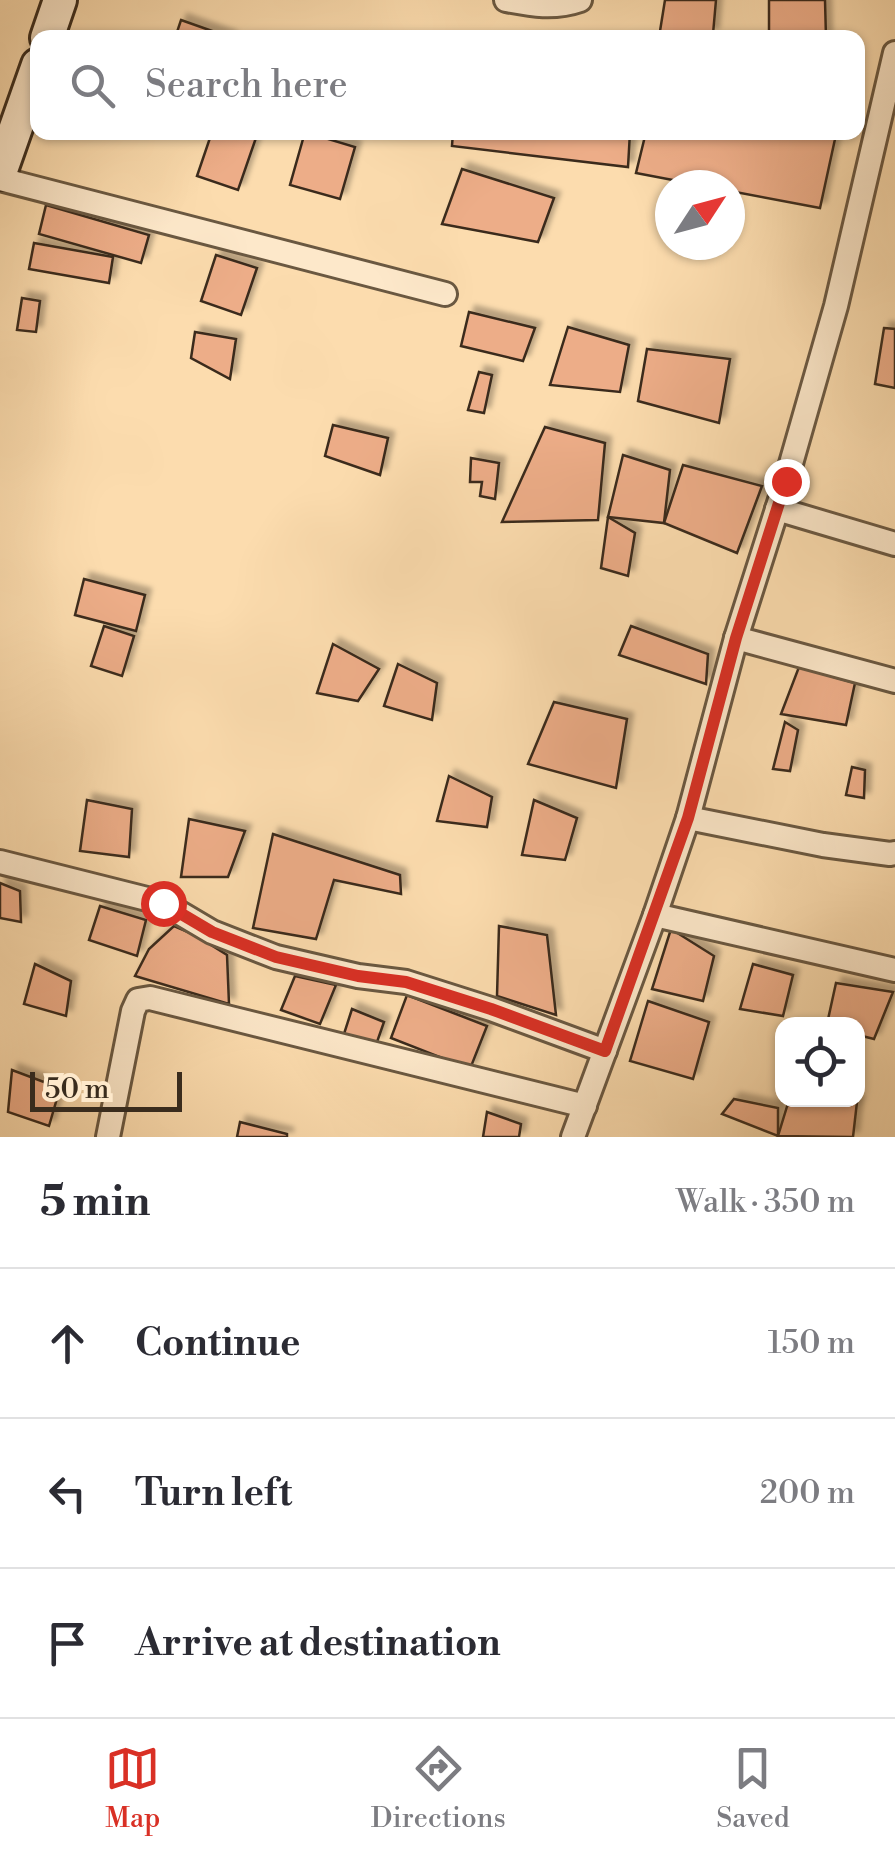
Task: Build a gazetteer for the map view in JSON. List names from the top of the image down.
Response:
{
  "scale_bar": "50 m",
  "north": "top right",
  "page": {
    "search": "Search here",
    "scale": "50 m",
    "heading": ["5 min", "Walk · 350 m"],
    "list": [
      ["Continue", "150 m"],
      ["Turn left", "200 m"],
      "Arrive at destination"
    ],
    "nav": ["Map", "Directions", "Saved"]
  }
}
